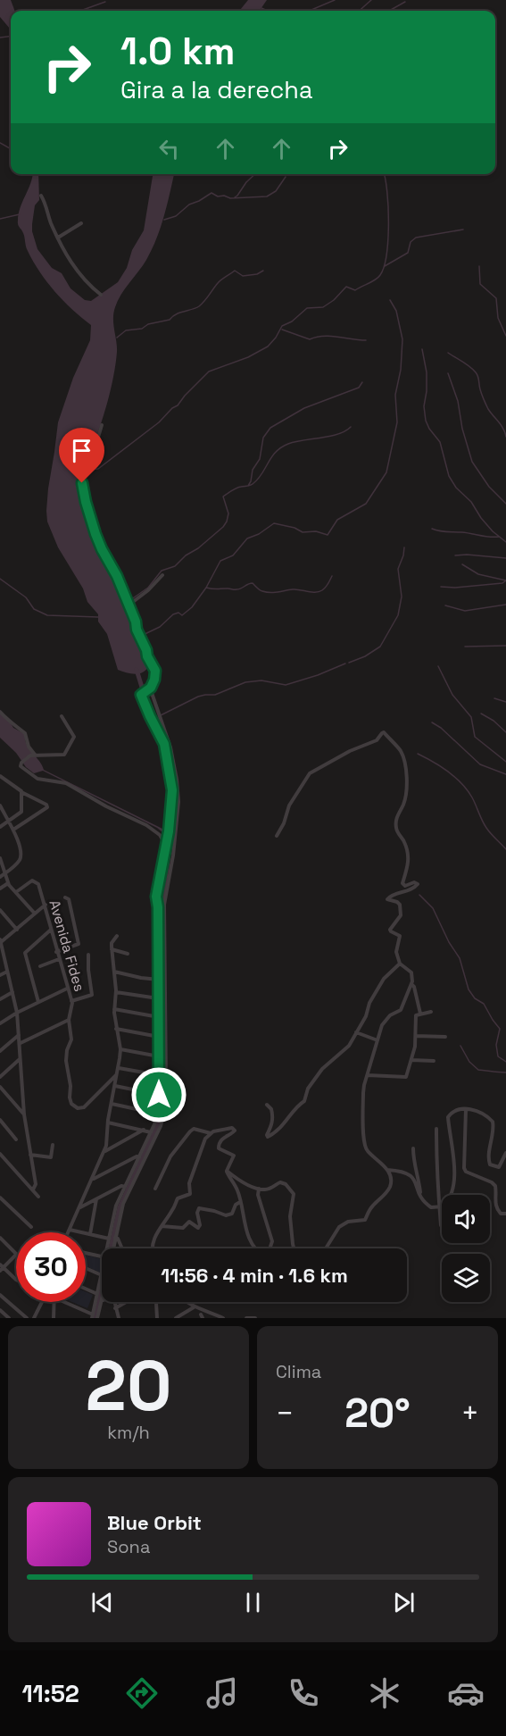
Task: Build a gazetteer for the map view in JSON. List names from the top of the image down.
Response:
{
  "streets": {
    "street": ["Avenida Fides"]
  },
  "page": {
    "turn": ["1.0 km", "Gira a la derecha"],
    "limit": "30",
    "trip": "11:56 · 4 min · 1.6 km",
    "tile": [
      ["20", "km/h"],
      "Clima"
    ],
    "heat": ["−", "20°", "+"],
    "song": ["Blue Orbit", "Sona"],
    "tabs": "11:52"
  }
}
